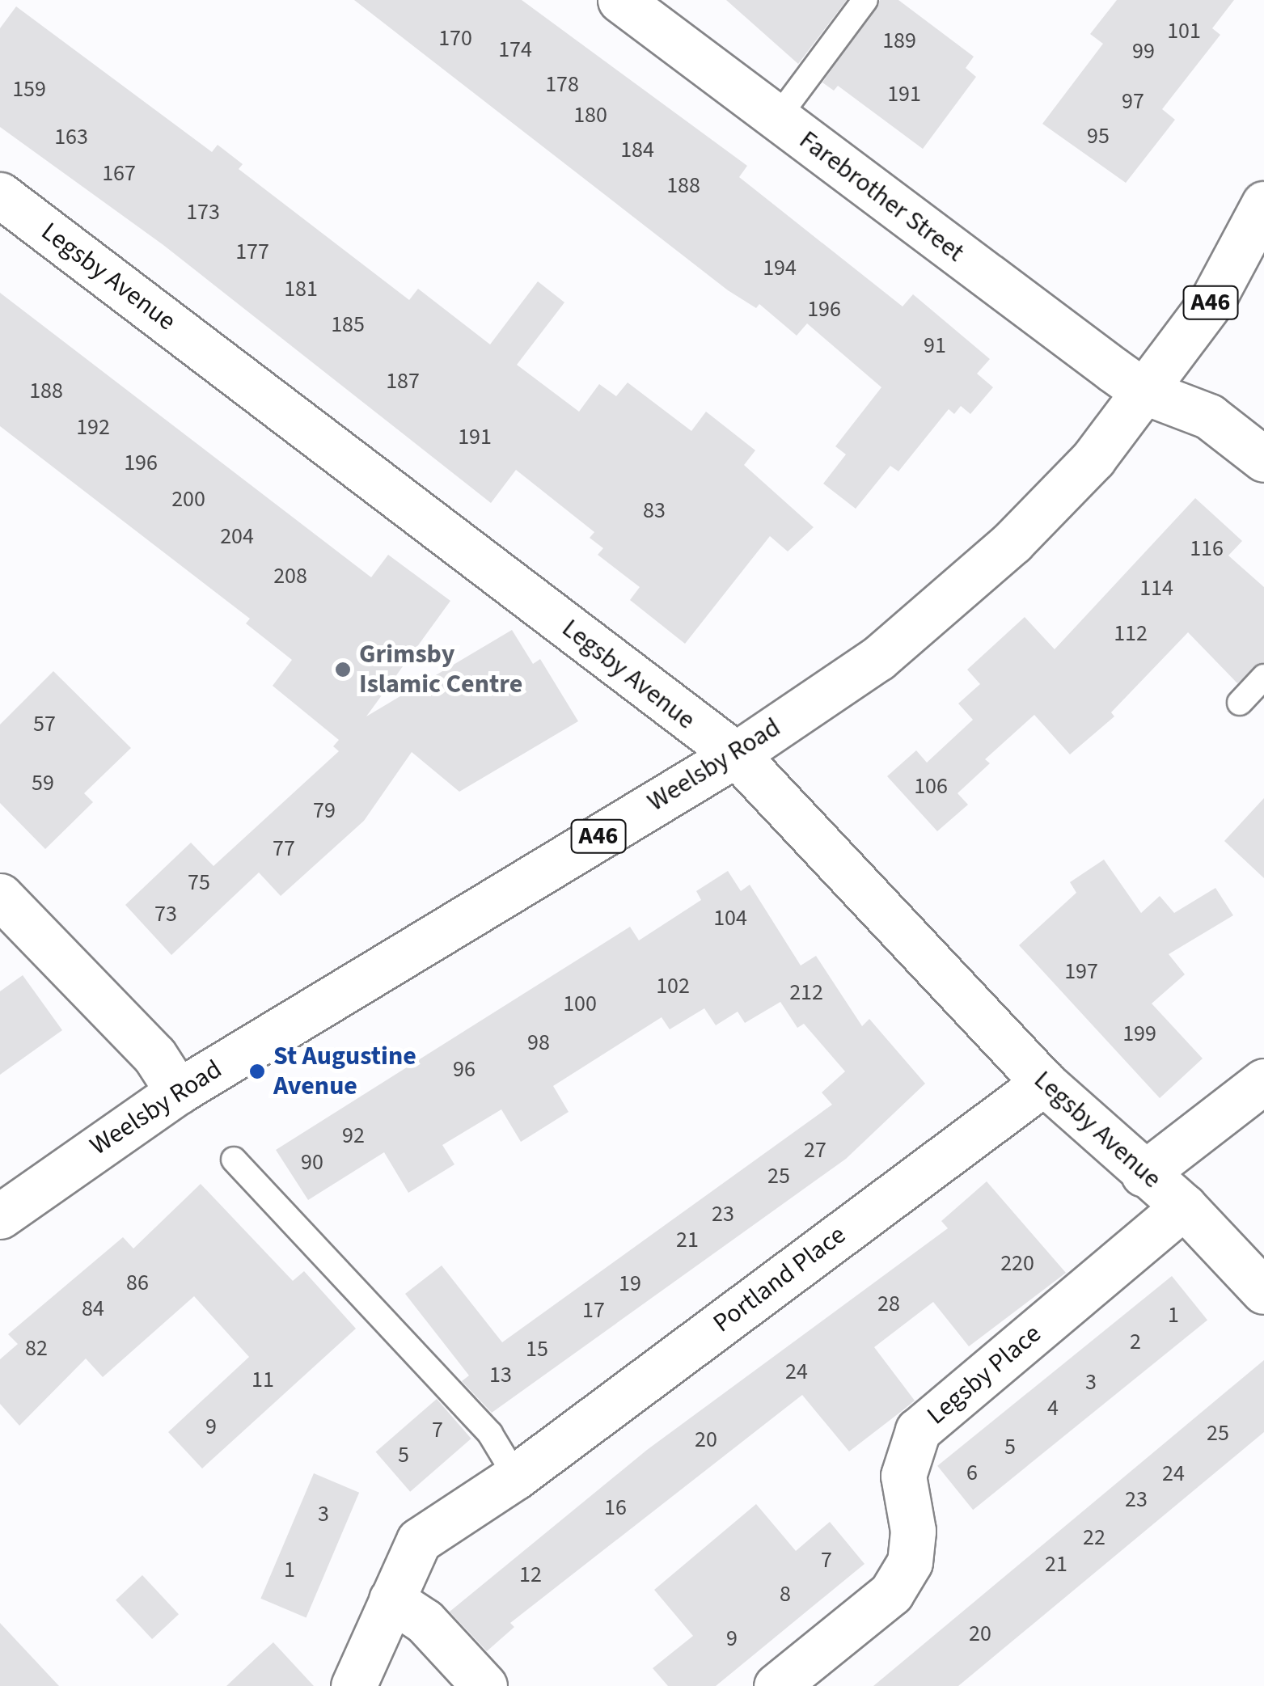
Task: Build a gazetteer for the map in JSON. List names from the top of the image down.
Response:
{
  "streets": {
    "main road": [
      "Farebrother Street",
      "Legsby Avenue",
      "A46",
      "Weelsby Road",
      "Portland Place",
      "Legsby Place"
    ]
  },
  "crossings": [
    ["Farebrother Street", "Weelsby Road"],
    ["Legsby Avenue", "Weelsby Road"],
    ["Legsby Avenue", "Portland Place"],
    ["Legsby Avenue", "Legsby Place"]
  ],
  "places": ["Grimsby Islamic Centre", "St Augustine Avenue"],
  "house_numbers": [
    "101",
    "170",
    "189",
    "174",
    "99",
    "178",
    "159",
    "191",
    "97",
    "180",
    "95",
    "163",
    "184",
    "167",
    "188",
    "173",
    "177",
    "194",
    "181",
    "196",
    "185",
    "91",
    "187",
    "188",
    "192",
    "191",
    "196",
    "200",
    "83",
    "204",
    "116",
    "208",
    "114",
    "112",
    "57",
    "59",
    "106",
    "79",
    "77",
    "75",
    "73",
    "104",
    "197",
    "102",
    "212",
    "100",
    "199",
    "98",
    "96",
    "92",
    "27",
    "90",
    "25",
    "23",
    "21",
    "220",
    "86",
    "19",
    "28",
    "84",
    "17",
    "1",
    "2",
    "82",
    "15",
    "24",
    "13",
    "11",
    "3",
    "4",
    "9",
    "7",
    "25",
    "20",
    "5",
    "5",
    "6",
    "24",
    "23",
    "16",
    "3",
    "22",
    "7",
    "21",
    "1",
    "12",
    "8",
    "20",
    "9"
  ]
}
